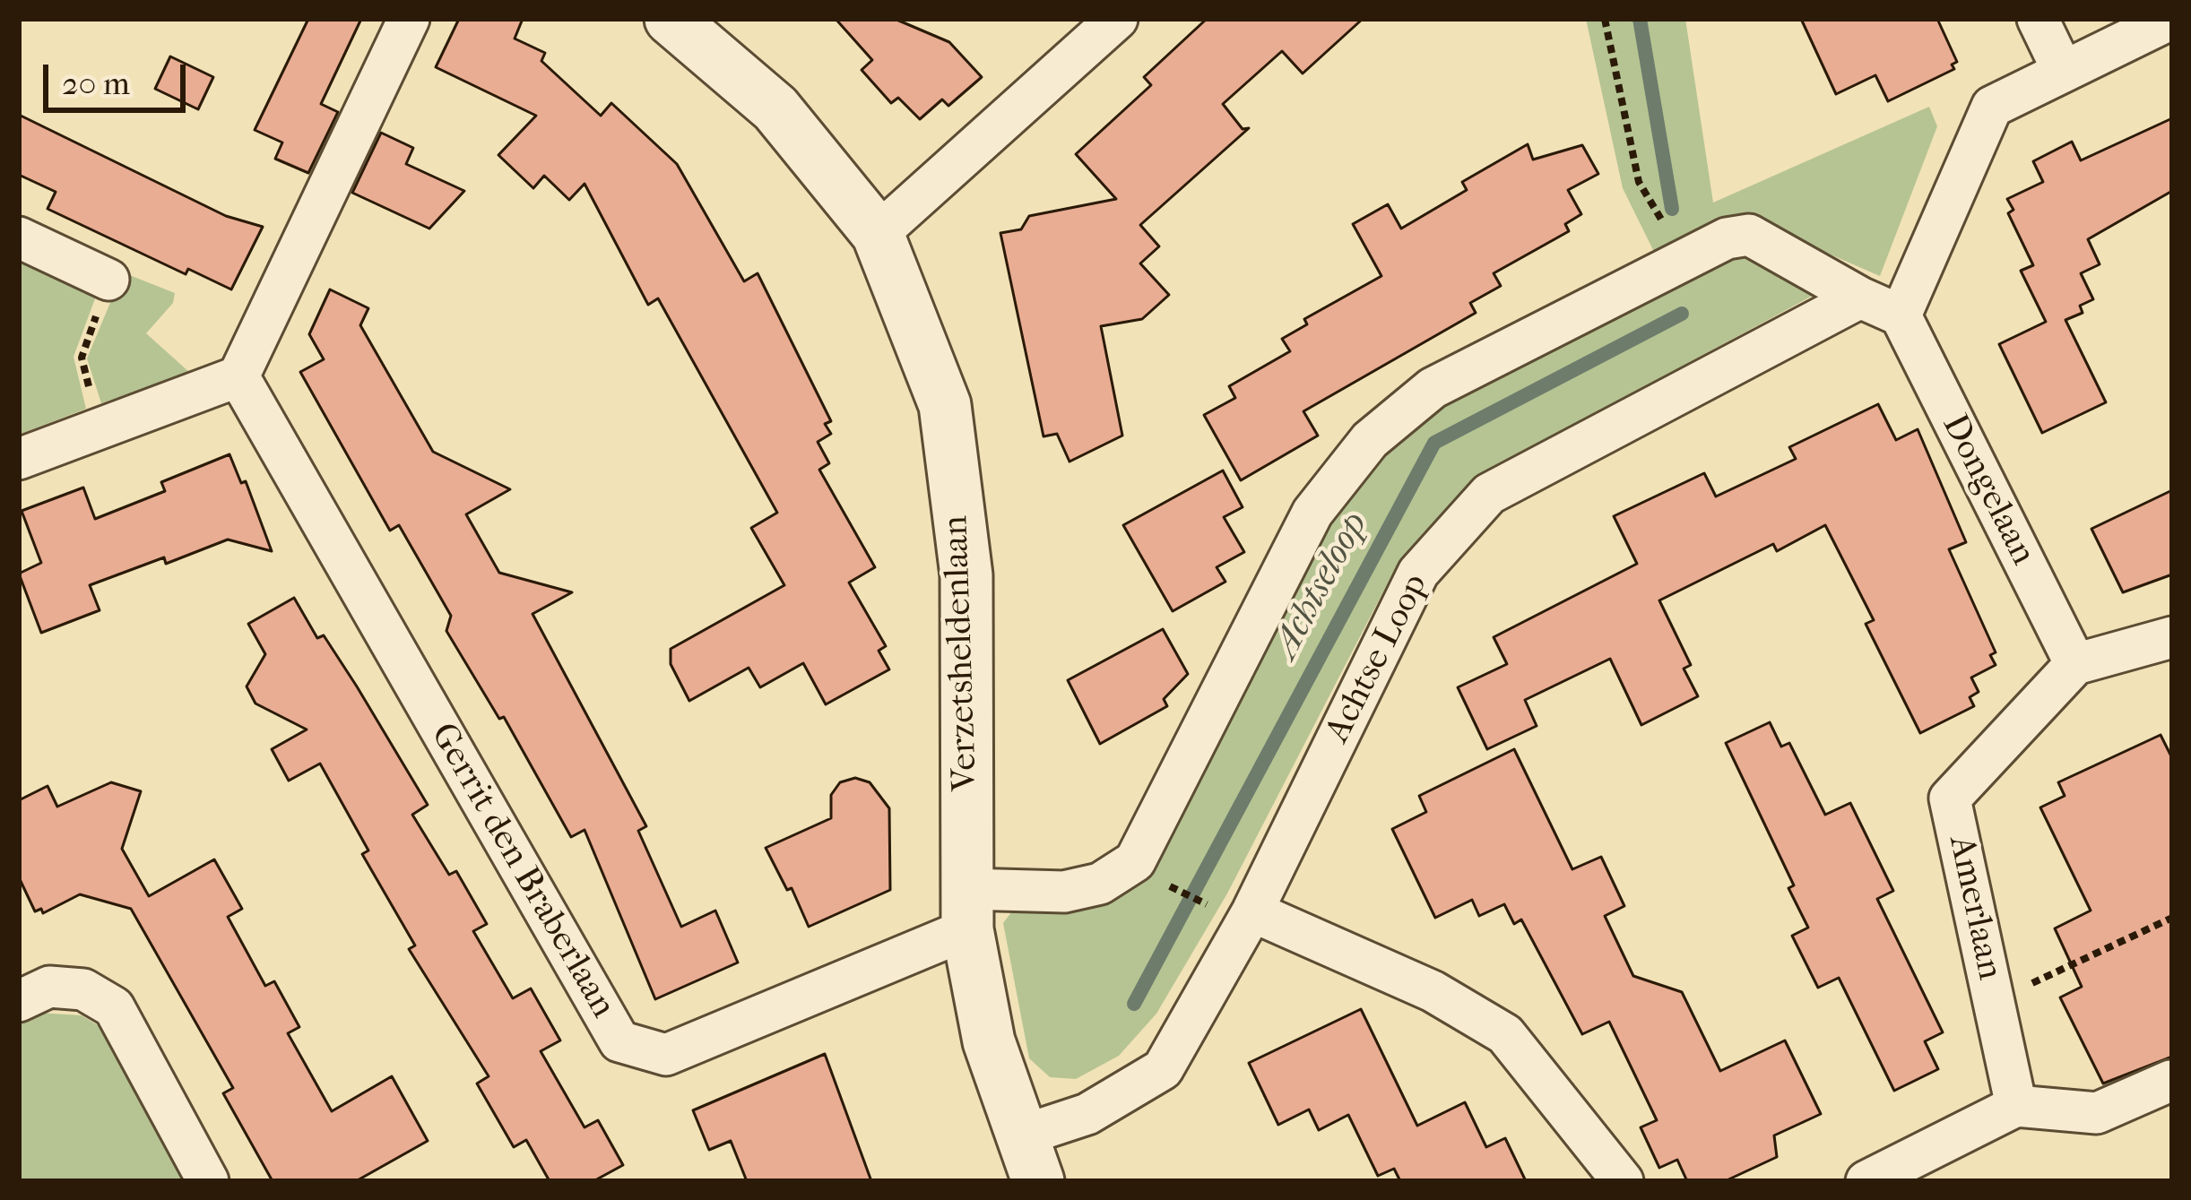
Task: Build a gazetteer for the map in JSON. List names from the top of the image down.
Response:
{
  "streets": {
    "street": [
      "Dongelaan",
      "Verzetsheldenlaan",
      "Achtse Loop",
      "Gerrit den Braberlaan",
      "Amerlaan"
    ]
  },
  "crossings": [
    ["Dongelaan", "Amerlaan"],
    ["Verzetsheldenlaan", "Achtse Loop"],
    ["Verzetsheldenlaan", "Gerrit den Braberlaan"]
  ],
  "water": ["Achtseloop"],
  "scale_bar": "20 m"
}
